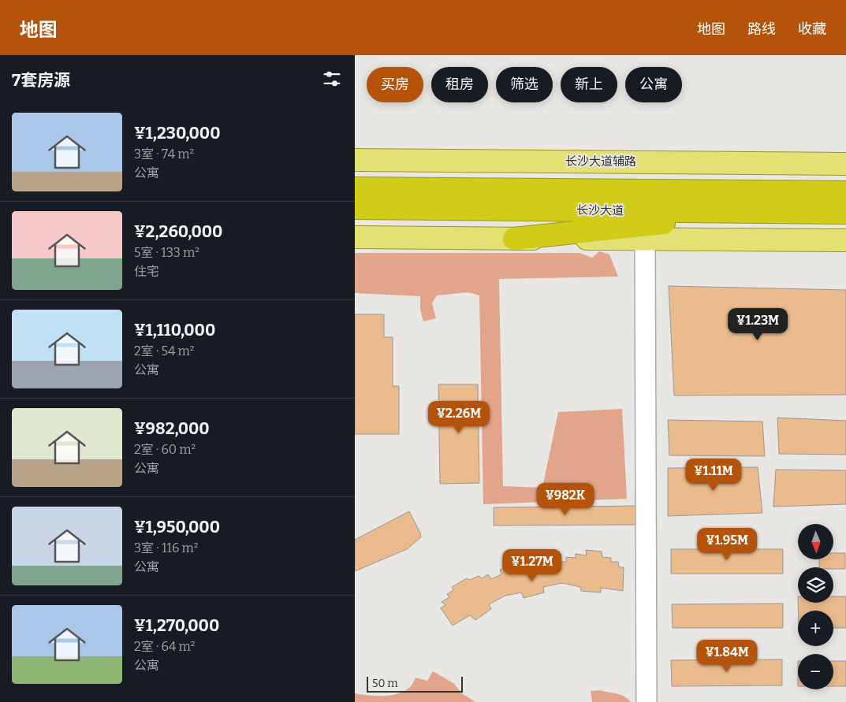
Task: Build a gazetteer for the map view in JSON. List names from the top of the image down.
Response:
{
  "streets": {
    "highway": ["长沙大道"],
    "main road": ["长沙大道辅路"]
  },
  "scale_bar": "50 m",
  "north": "bottom",
  "page": {
    "header": "地图",
    "nav": ["地图", "路线", "收藏"],
    "heading": "7套房源",
    "chip": [
      "买房",
      "租房",
      "筛选",
      "新上",
      "公寓"
    ],
    "list": [
      {
        "name": "¥1,230,000",
        "note": "3室 · 74 m² · 公寓"
      },
      {
        "name": "¥2,260,000",
        "note": "5室 · 133 m² · 住宅"
      },
      {
        "name": "¥1,110,000",
        "note": "2室 · 54 m² · 公寓"
      },
      {
        "name": "¥982,000",
        "note": "2室 · 60 m² · 公寓"
      },
      {
        "name": "¥1,950,000",
        "note": "3室 · 116 m² · 公寓"
      },
      {
        "name": "¥1,270,000",
        "note": "2室 · 64 m² · 公寓"
      }
    ],
    "price": [
      "¥1.23M",
      "¥2.26M",
      "¥1.11M",
      "¥982K",
      "¥1.95M",
      "¥1.27M",
      "¥1.84M"
    ],
    "map_buttons": ["+", "−"],
    "scale": "50 m"
  }
}
